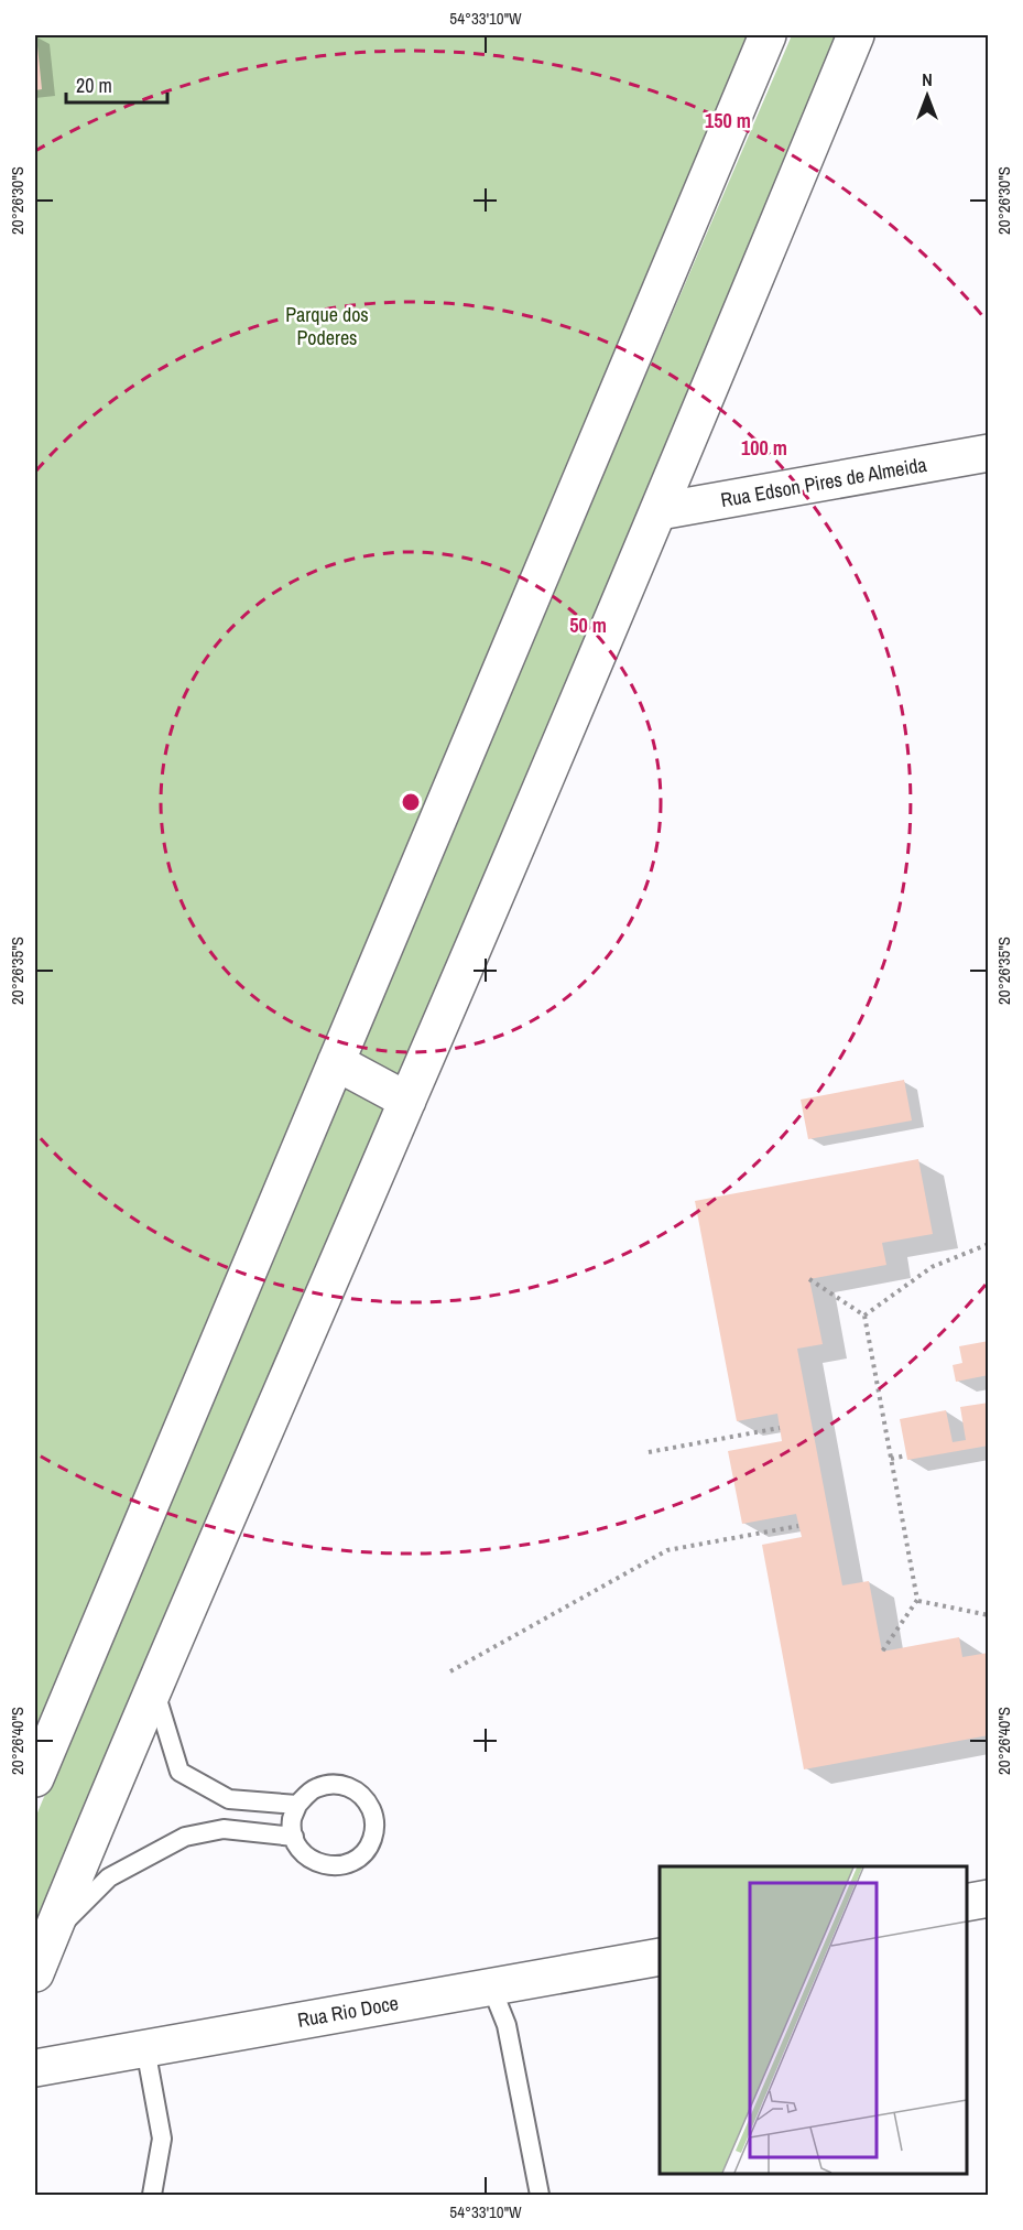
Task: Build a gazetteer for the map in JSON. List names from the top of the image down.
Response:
{
  "streets": {
    "main road": ["Rua Edson Pires de Almeida", "Rua Rio Doce"]
  },
  "parks": ["Parque dos Poderes"],
  "scale_bar": "20 m",
  "north": "top",
  "coordinates": [
    "54°33'10\"W",
    "20°26'30\"S",
    "20°26'35\"S",
    "20°26'40\"S"
  ],
  "rings": ["150 m", "100 m", "50 m"]
}
